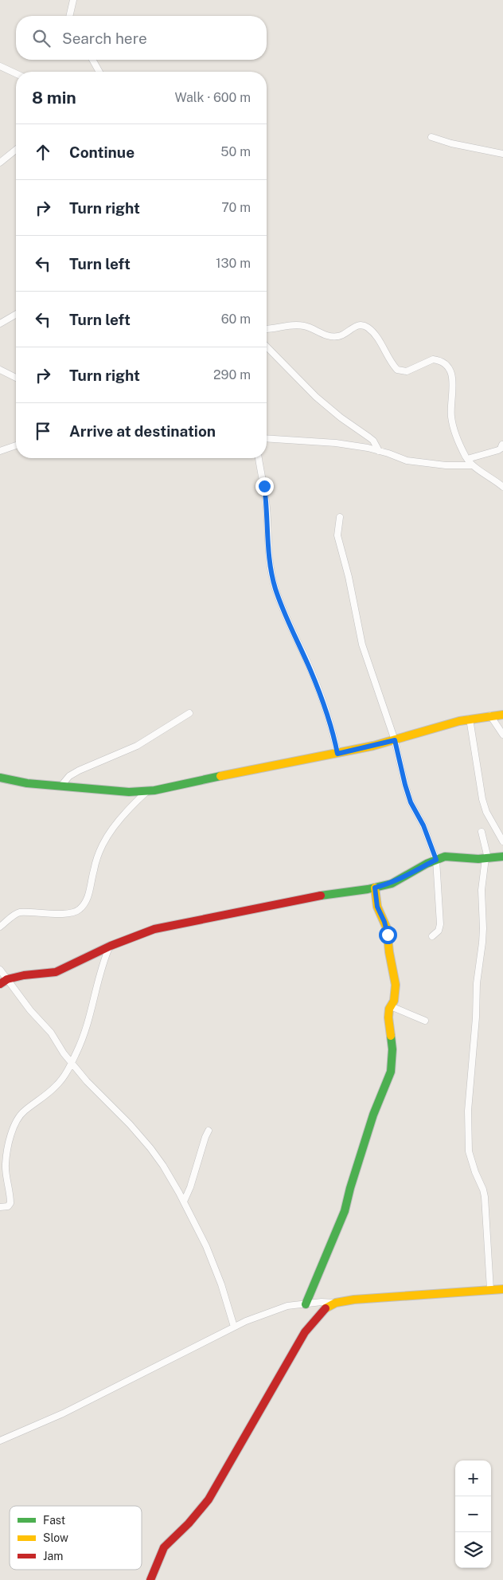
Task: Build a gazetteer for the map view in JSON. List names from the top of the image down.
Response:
{
  "legend": ["Fast", "Slow", "Jam"],
  "page": {
    "search": "Search here",
    "heading": ["8 min", "Walk · 600 m"],
    "list": [
      ["Continue", "50 m"],
      ["Turn right", "70 m"],
      ["Turn left", "130 m"],
      ["Turn left", "60 m"],
      ["Turn right", "290 m"],
      "Arrive at destination"
    ],
    "map_buttons": ["+", "−"]
  }
}
